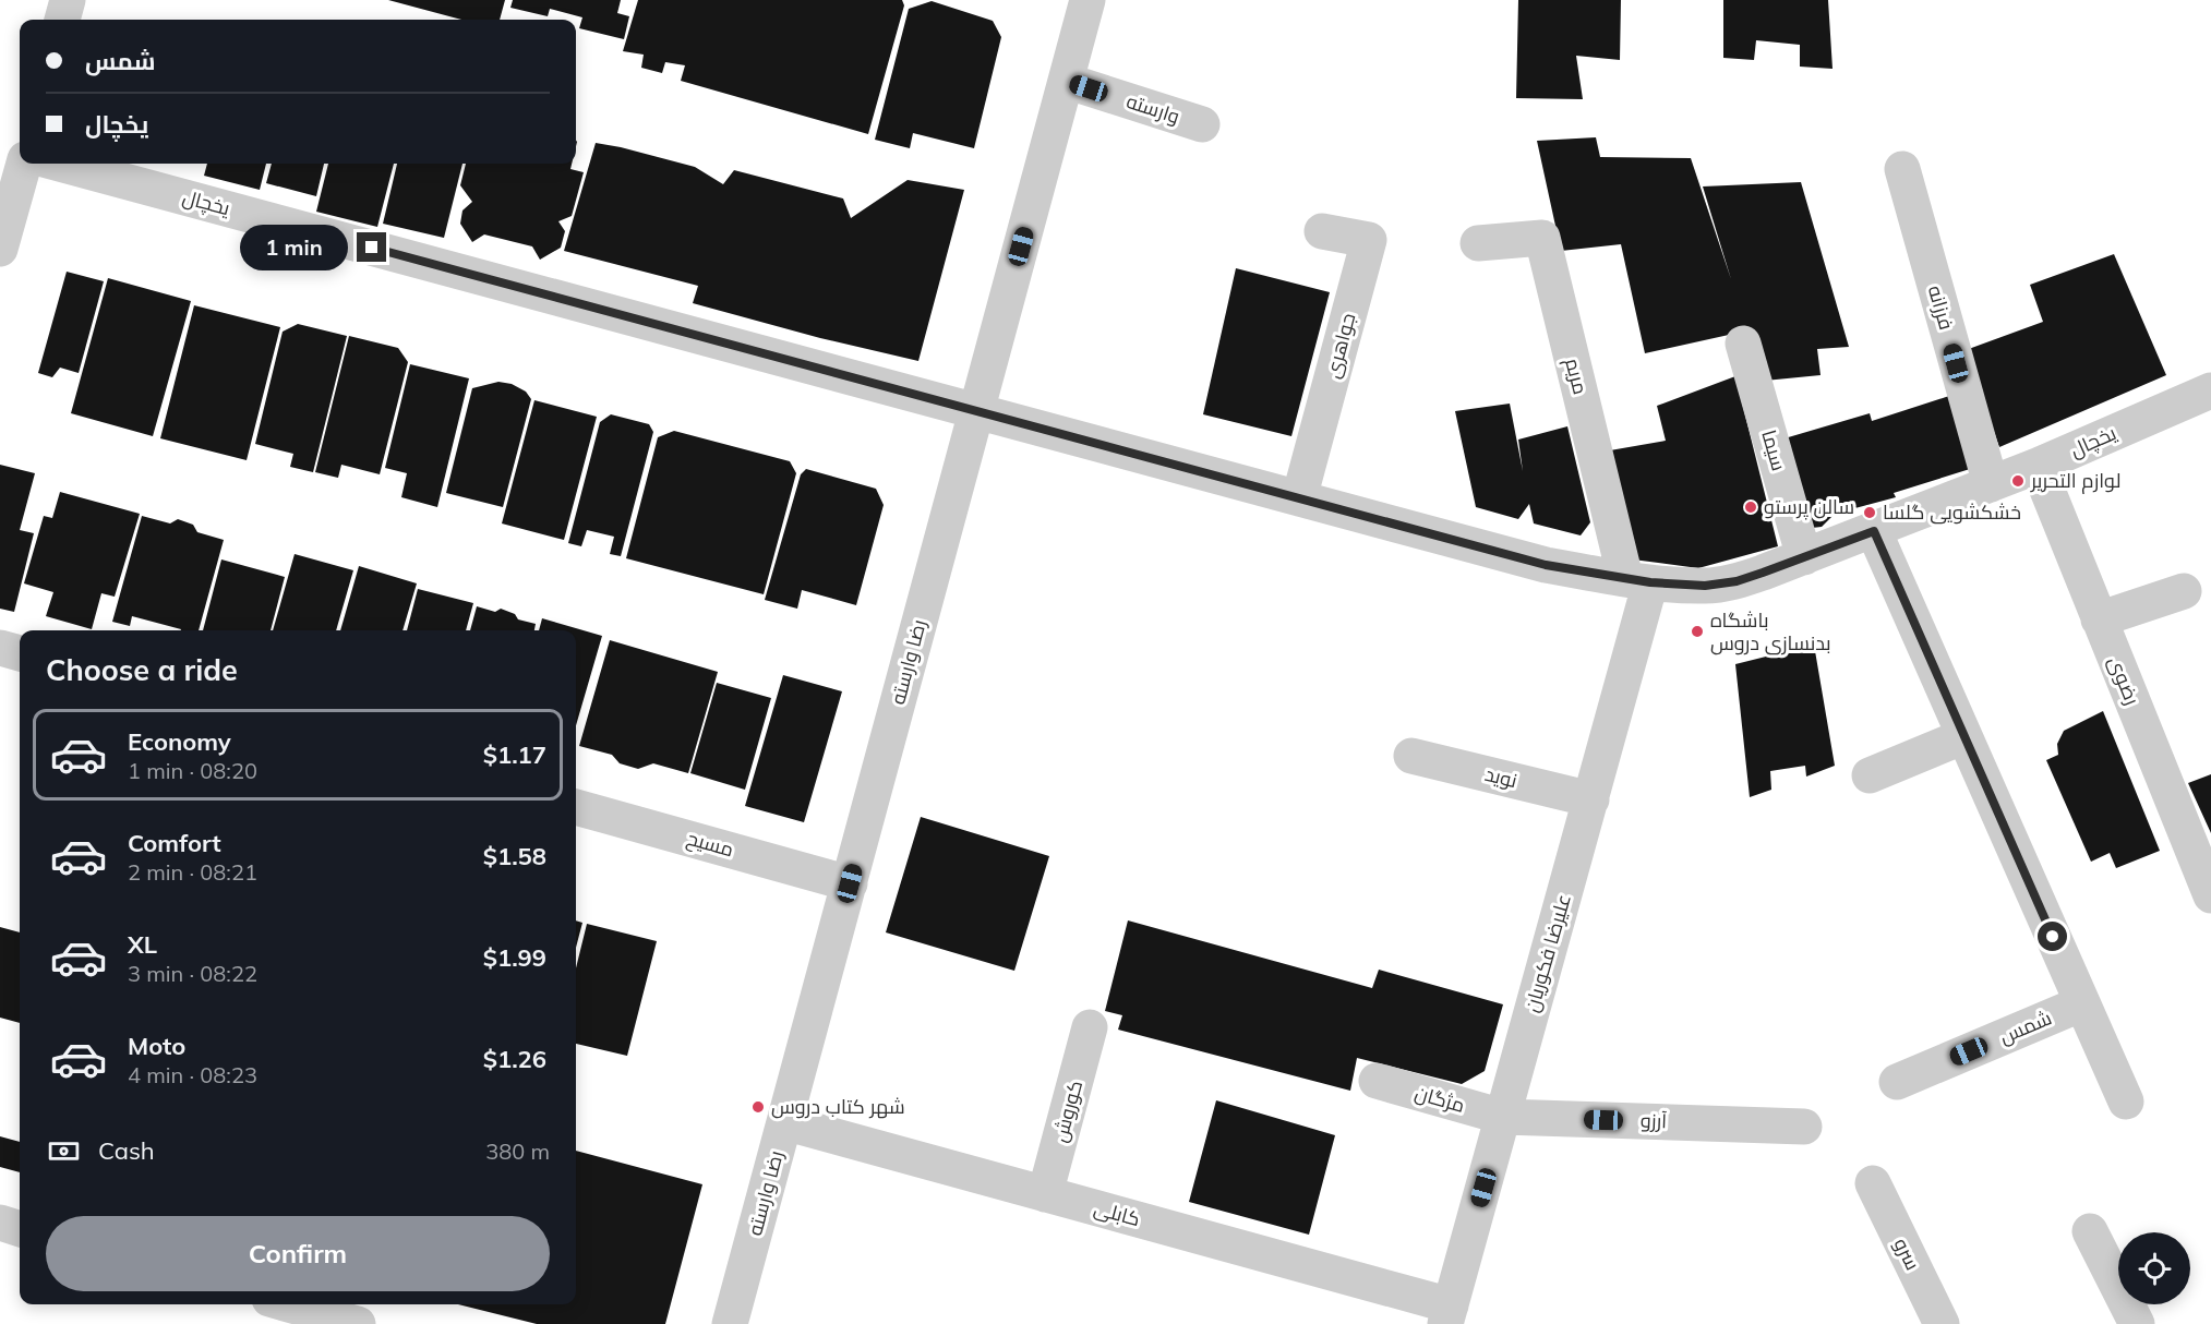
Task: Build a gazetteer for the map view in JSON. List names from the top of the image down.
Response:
{
  "streets": {
    "street": [
      "وارسته",
      "یخچال",
      "فرزانه",
      "جواهری",
      "مریم",
      "سیما",
      "رضا وارسته",
      "رضوی",
      "نوید",
      "مسیح",
      "علیرضا فکوریان",
      "شمس",
      "مژگان",
      "کوروش",
      "آرزو",
      "کابلی",
      "سرو"
    ]
  },
  "crossings": [
    ["وارسته", "رضا وارسته"],
    ["یخچال", "فرزانه"],
    ["یخچال", "جواهری"],
    ["یخچال", "مریم"],
    ["یخچال", "سیما"],
    ["یخچال", "رضا وارسته"],
    ["یخچال", "رضوی"],
    ["یخچال", "علیرضا فکوریان"],
    ["مریم", "علیرضا فکوریان"],
    ["رضا وارسته", "مسیح"],
    ["رضا وارسته", "کابلی"],
    ["نوید", "علیرضا فکوریان"],
    ["علیرضا فکوریان", "مژگان"],
    ["علیرضا فکوریان", "آرزو"],
    ["علیرضا فکوریان", "کابلی"],
    ["مژگان", "آرزو"],
    ["کوروش", "کابلی"]
  ],
  "places": [
    "لوازم التحریر",
    "سالن پرستو",
    "خشکشویی گلسا",
    "باشگاه بدنسازی دروس",
    "شهر کتاب دروس"
  ],
  "page": {
    "banner": ["شمس", "یخچال"],
    "bubble": "1 min",
    "heading": "Choose a ride",
    "list": [
      {
        "name": "Economy",
        "note": "1 min · 08:20",
        "value": "$1.17"
      },
      {
        "name": "Comfort",
        "note": "2 min · 08:21",
        "value": "$1.58"
      },
      {
        "name": "XL",
        "note": "3 min · 08:22",
        "value": "$1.99"
      },
      {
        "name": "Moto",
        "note": "4 min · 08:23",
        "value": "$1.26"
      }
    ],
    "pay": ["Cash", "380 m"],
    "buttons": "Confirm"
  }
}
